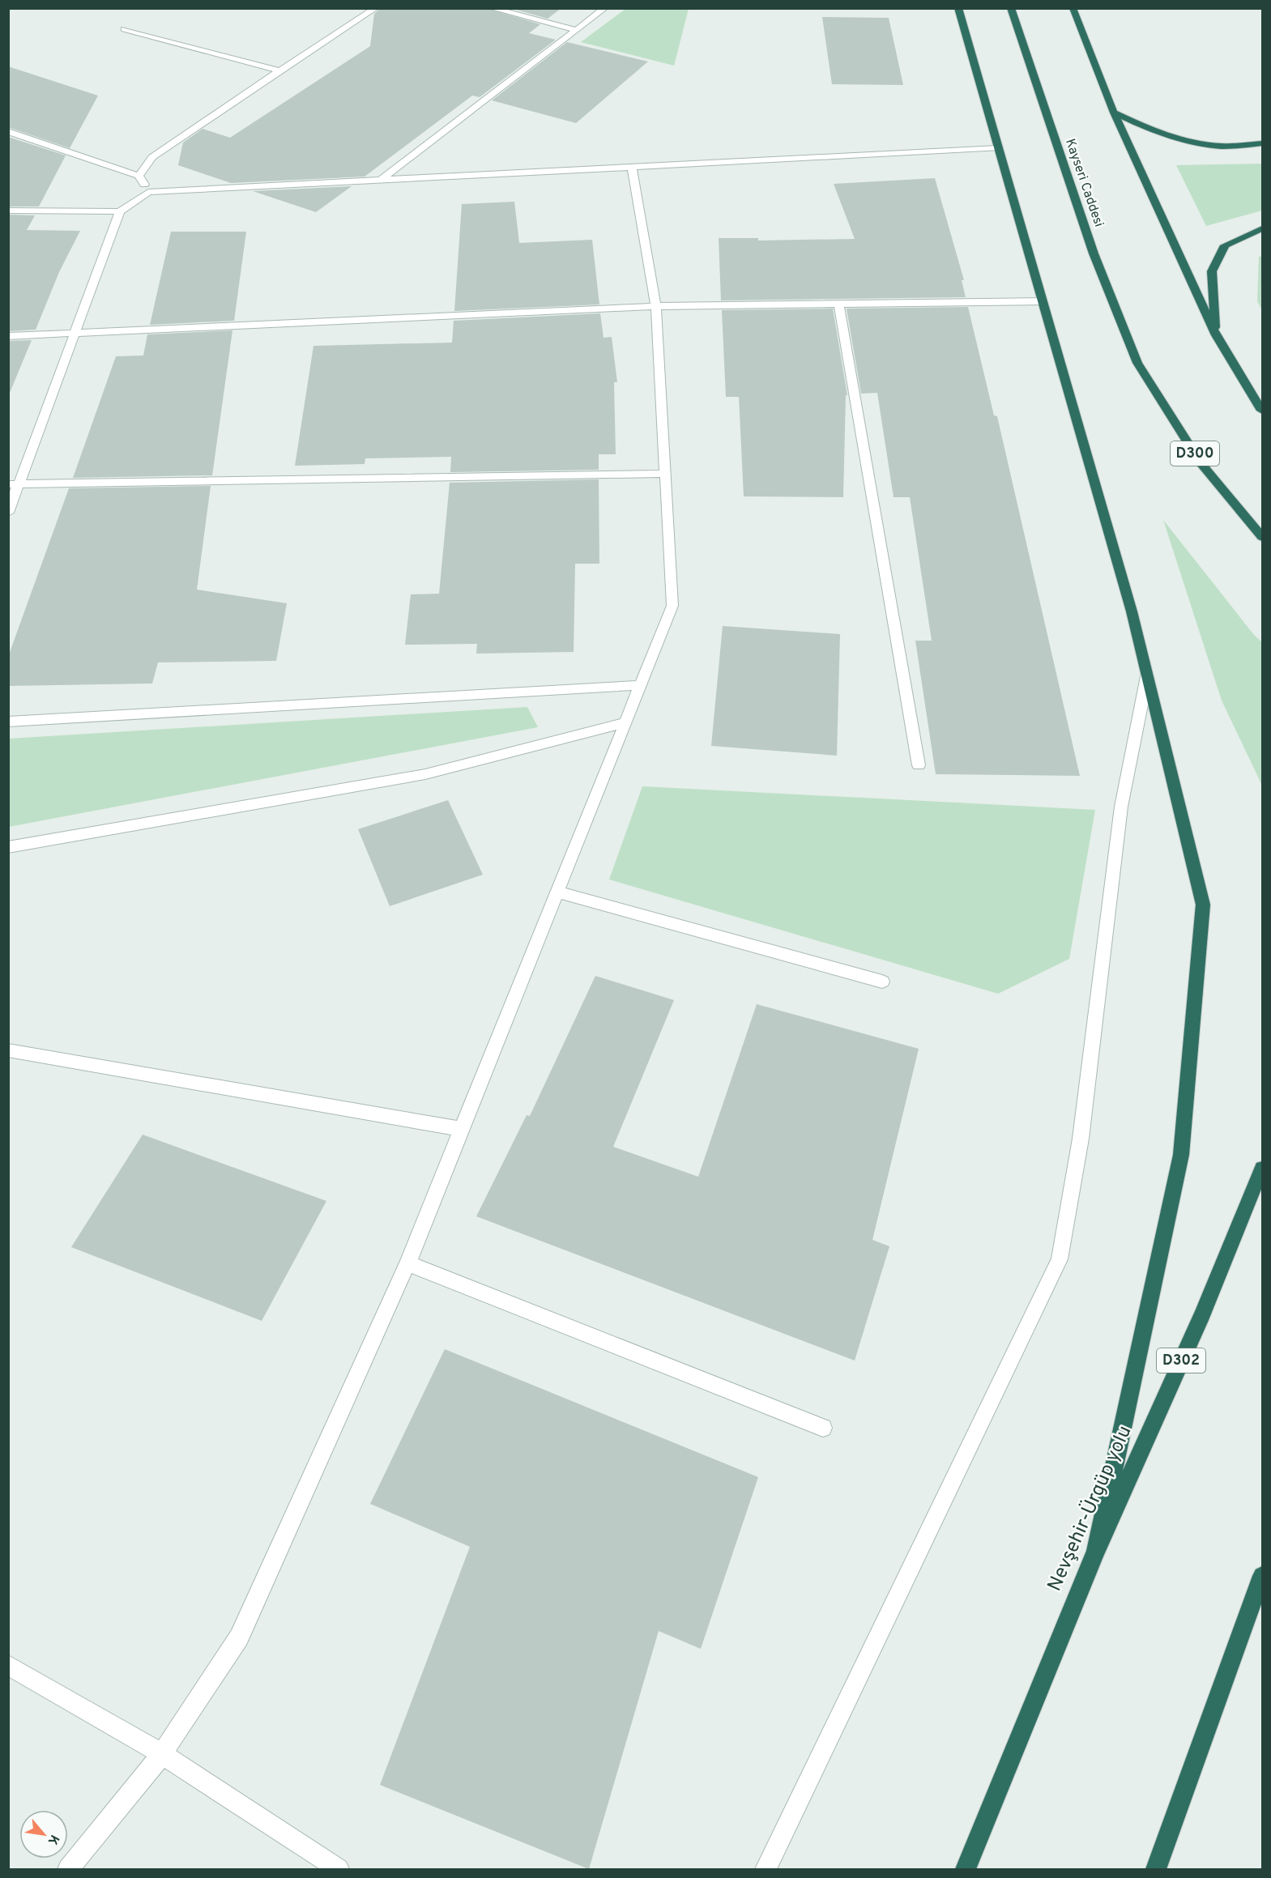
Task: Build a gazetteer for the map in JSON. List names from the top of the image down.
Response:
{
  "streets": {
    "highway": [
      "Kayseri Caddesi",
      "D300",
      "D302",
      "Nevşehir-Ürgüp yolu"
    ]
  },
  "north": "bottom right"
}
